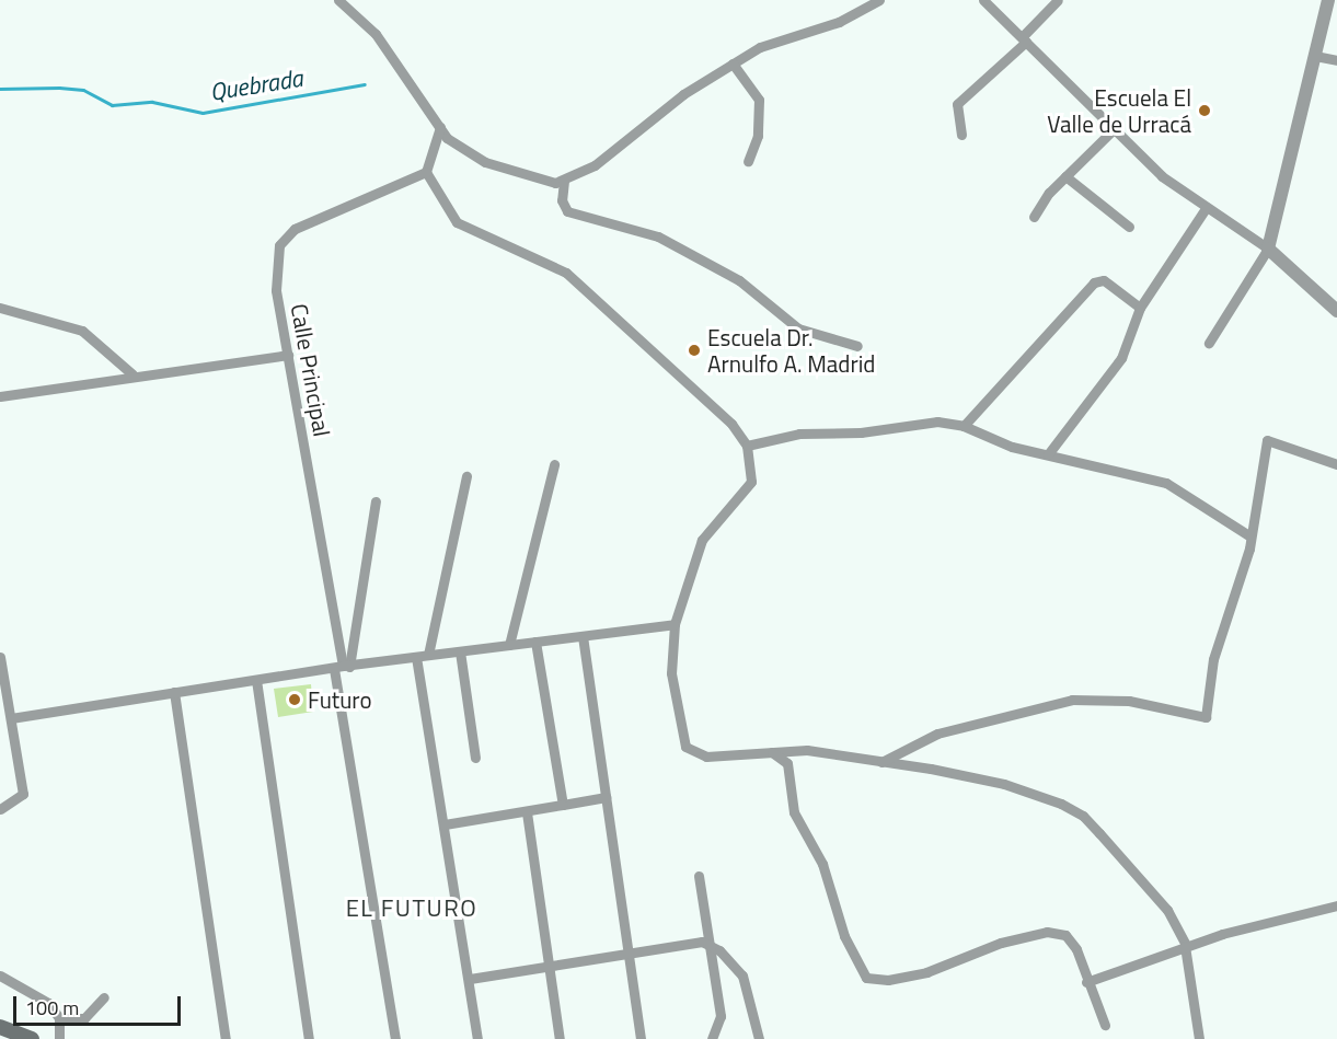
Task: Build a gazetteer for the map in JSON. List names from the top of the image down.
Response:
{
  "streets": {
    "street": ["Calle Principal"]
  },
  "districts": ["EL FUTURO"],
  "water": ["Quebrada"],
  "places": ["Escuela El Valle de Urracá", "Escuela Dr. Arnulfo A. Madrid", "Futuro"],
  "scale_bar": "100 m"
}
